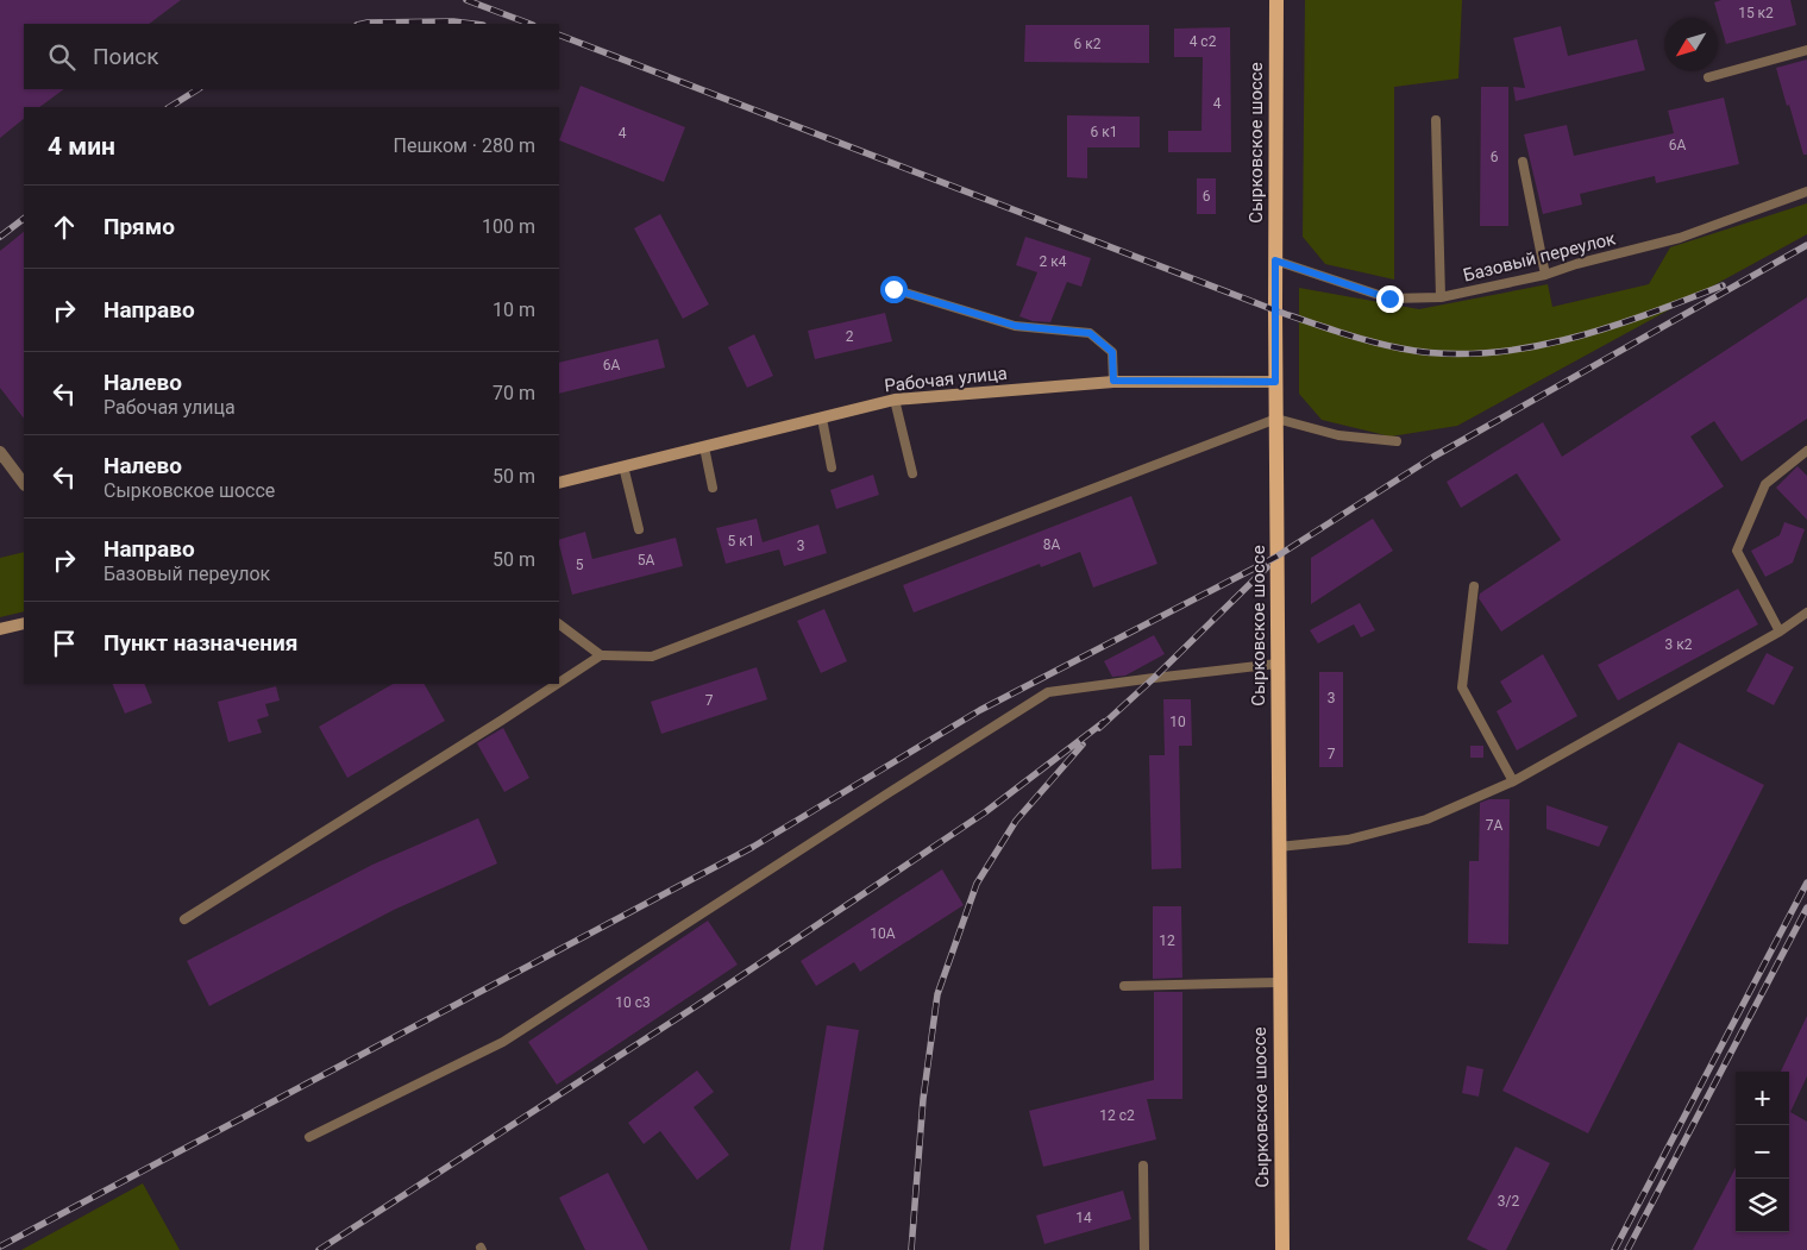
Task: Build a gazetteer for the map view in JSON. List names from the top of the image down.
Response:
{
  "streets": {
    "main road": ["Сырковское шоссе", "Рабочая улица"],
    "lane": ["Базовый переулок"]
  },
  "crossings": [
    ["Сырковское шоссе", "Базовый переулок"],
    ["Сырковское шоссе", "Рабочая улица"]
  ],
  "house_numbers": [
    "15 к2",
    "4 с2",
    "6 к2",
    "4",
    "6 к1",
    "4",
    "6А",
    "6",
    "6",
    "2 к4",
    "2",
    "6А",
    "5 к1",
    "8А",
    "3",
    "5А",
    "5",
    "3 к2",
    "3",
    "7",
    "10",
    "7",
    "7А",
    "10А",
    "12",
    "10 с3",
    "12 с2",
    "3/2",
    "14"
  ],
  "north": "bottom left",
  "page": {
    "search": "Поиск",
    "heading": ["4 мин", "Пешком · 280 m"],
    "list": [
      ["Прямо", "100 m"],
      ["Направо", "10 m"],
      ["Налево", "Рабочая улица", "70 m"],
      ["Налево", "Сырковское шоссе", "50 m"],
      ["Направо", "Базовый переулок", "50 m"],
      "Пункт назначения"
    ],
    "map_buttons": ["+", "−"]
  }
}
